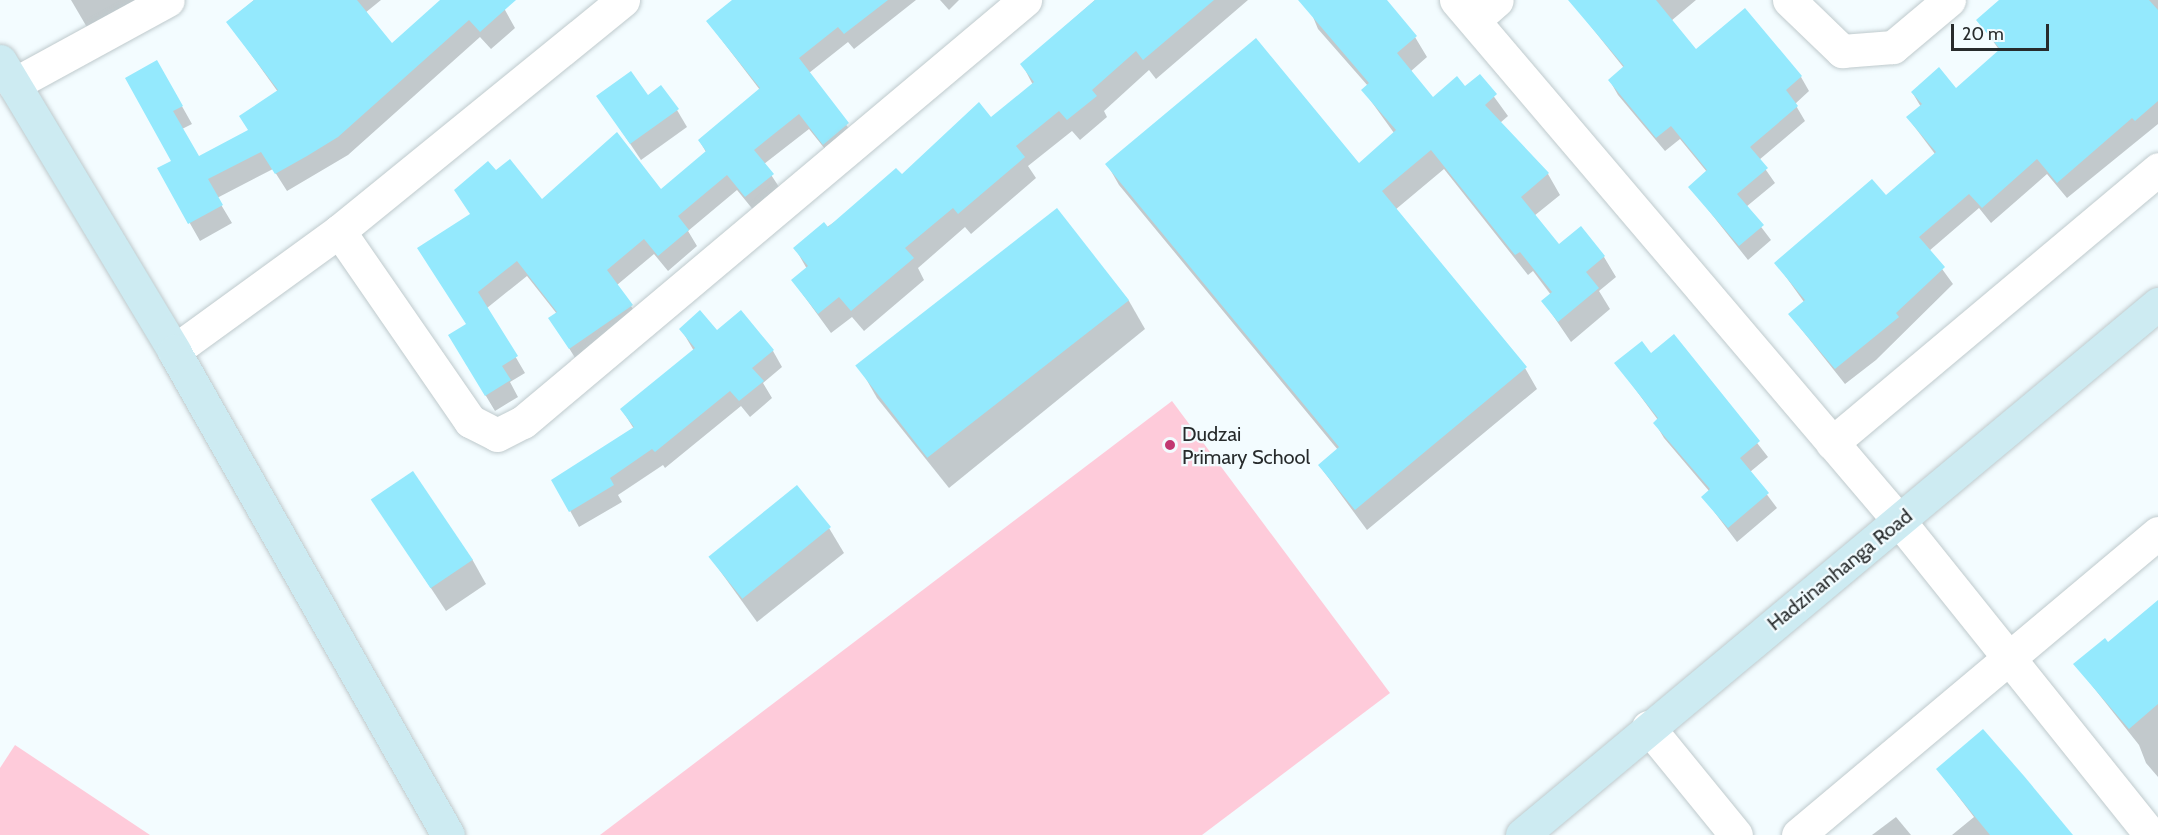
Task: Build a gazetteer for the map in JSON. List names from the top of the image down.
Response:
{
  "streets": {
    "street": ["Hadzinanhanga Road"]
  },
  "places": ["Dudzai Primary School"],
  "scale_bar": "20 m"
}
